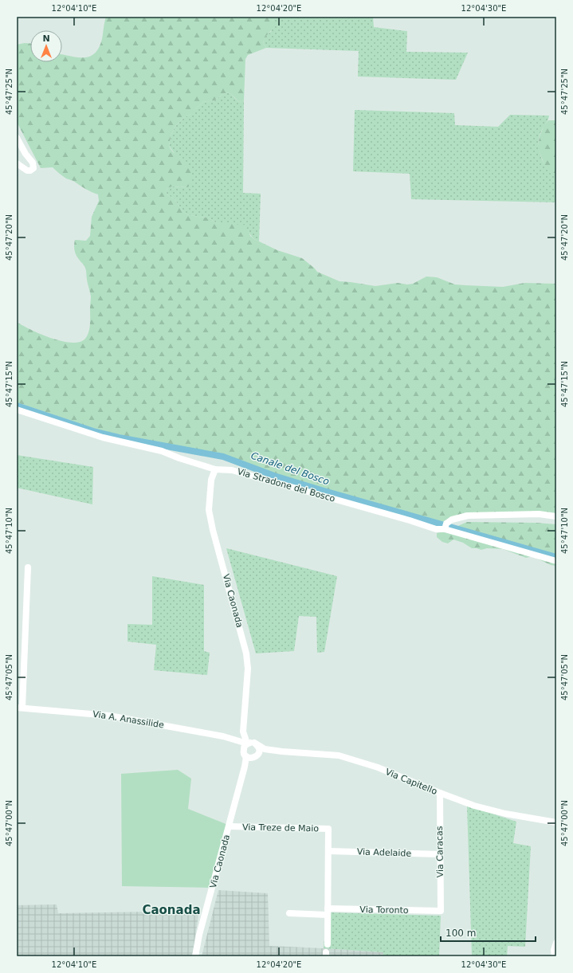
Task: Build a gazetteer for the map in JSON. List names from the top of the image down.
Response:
{
  "streets": {
    "street": [
      "Via Stradone del Bosco",
      "Via Caonada",
      "Via A. Anassilide",
      "Via Capitello",
      "Via Treze de Maio",
      "Via Caracas",
      "Via Adelaide",
      "Via Toronto"
    ]
  },
  "crossings": [
    ["Via Stradone del Bosco", "Via Caonada"],
    ["Via Caonada", "Via A. Anassilide"],
    ["Via Caonada", "Via Capitello"],
    ["Via Caonada", "Via Treze de Maio"],
    ["Via A. Anassilide", "Via Capitello"],
    ["Via Capitello", "Via Caracas"],
    ["Via Treze de Maio", "Via Adelaide"],
    ["Via Treze de Maio", "Via Toronto"],
    ["Via Caracas", "Via Adelaide"],
    ["Via Caracas", "Via Toronto"]
  ],
  "districts": ["Caonada"],
  "water": ["Canale del Bosco"],
  "scale_bar": "100 m",
  "north": "top",
  "coordinates": [
    "12°04'10\"E",
    "12°04'20\"E",
    "12°04'30\"E",
    "45°47'25\"N",
    "45°47'20\"N",
    "45°47'15\"N",
    "45°47'10\"N",
    "45°47'05\"N",
    "45°47'00\"N"
  ]
}
